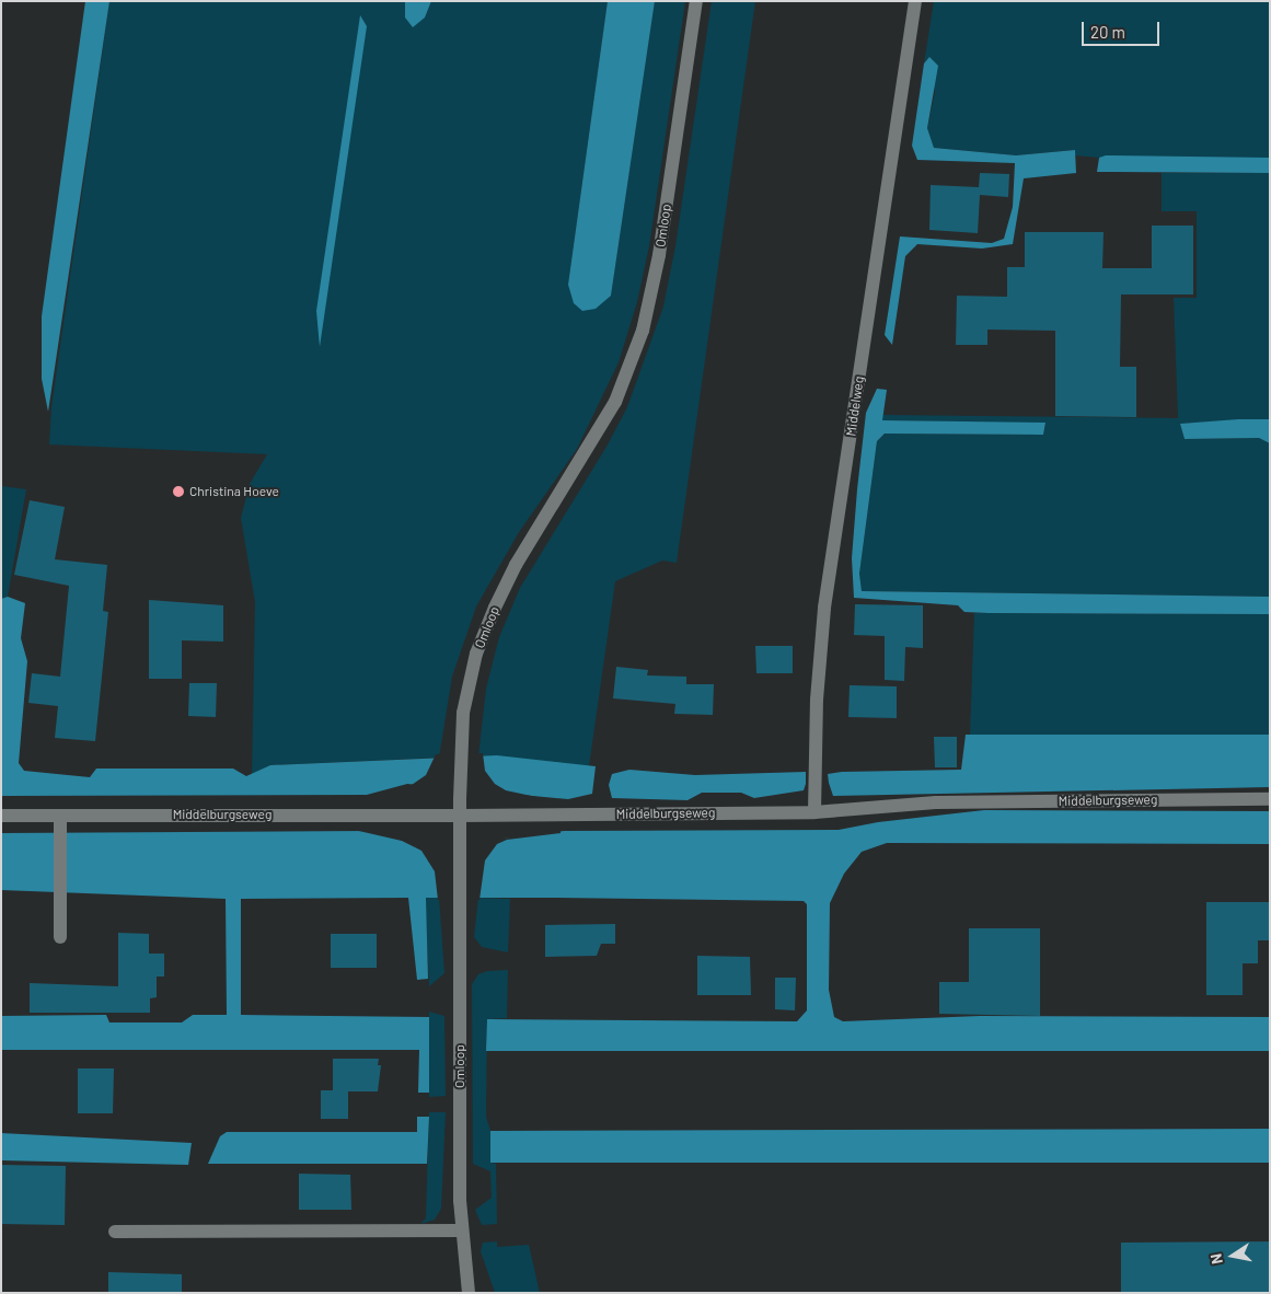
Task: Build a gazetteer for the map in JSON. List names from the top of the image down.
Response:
{
  "streets": {
    "street": ["Omloop", "Middelweg", "Middelburgseweg"]
  },
  "crossings": [
    ["Omloop", "Middelburgseweg"],
    ["Middelweg", "Middelburgseweg"]
  ],
  "places": ["Christina Hoeve"],
  "scale_bar": "20 m",
  "north": "left"
}
